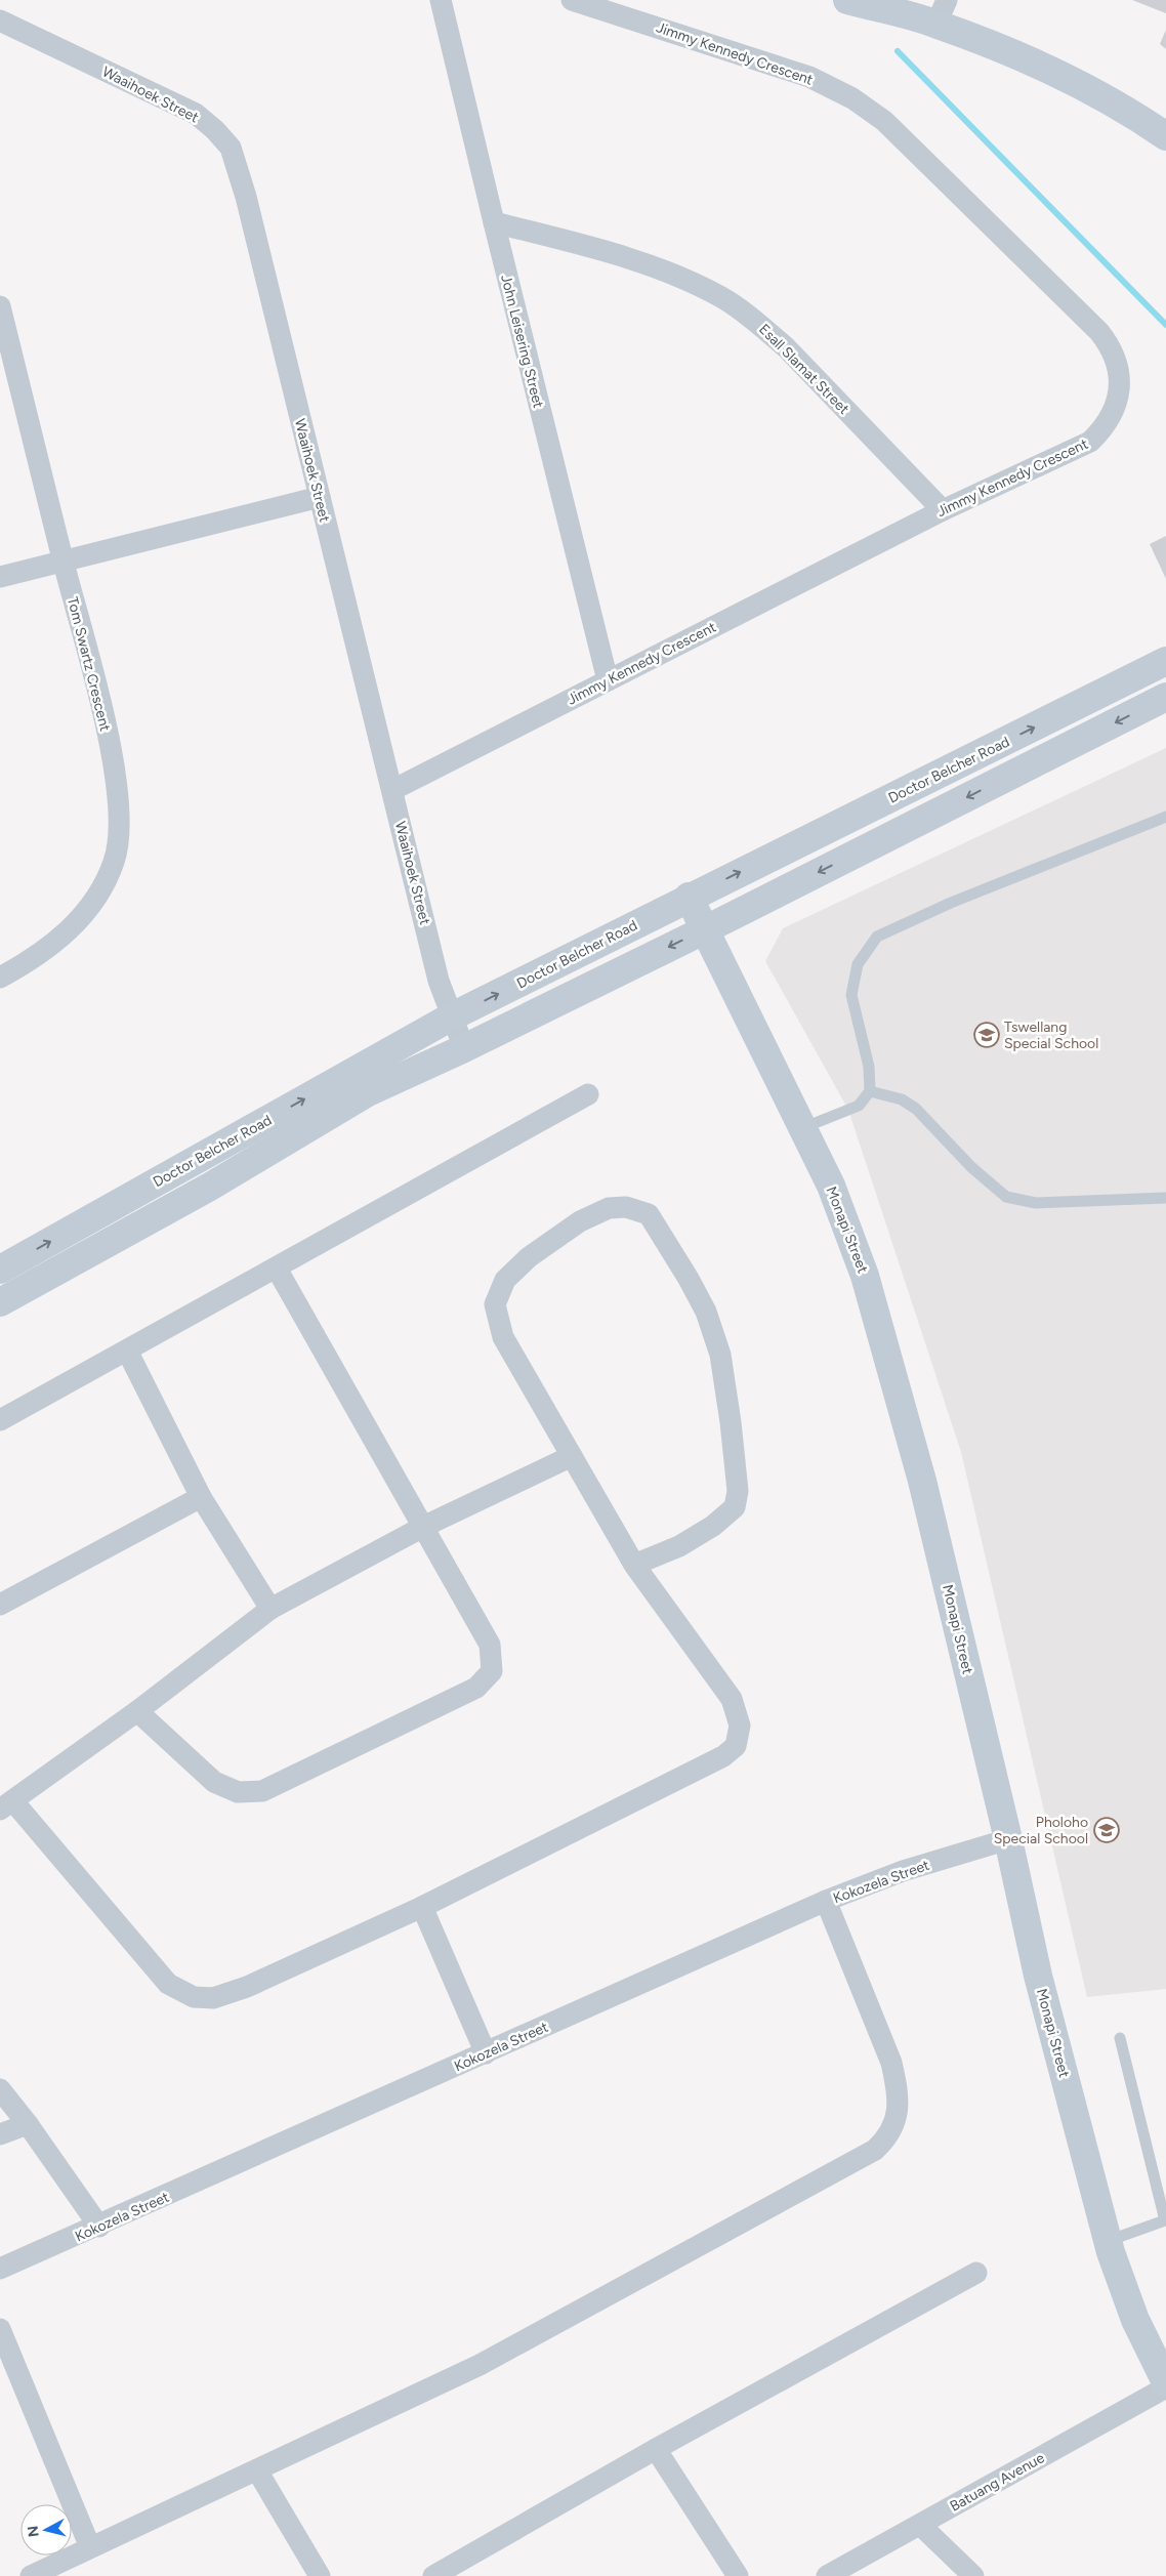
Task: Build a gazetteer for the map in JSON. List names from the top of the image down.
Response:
{
  "streets": {
    "main road": ["Doctor Belcher Road", "Monapi Street"],
    "street": [
      "Jimmy Kennedy Crescent",
      "Waaihoek Street",
      "John Leisering Street",
      "Esall Slamat Street",
      "Tom Swartz Crescent",
      "Kokozela Street",
      "Batuang Avenue"
    ]
  },
  "crossings": [
    ["Jimmy Kennedy Crescent", "Waaihoek Street"],
    ["Jimmy Kennedy Crescent", "John Leisering Street"],
    ["Jimmy Kennedy Crescent", "Esall Slamat Street"],
    ["Waaihoek Street", "Doctor Belcher Road"],
    ["John Leisering Street", "Esall Slamat Street"],
    ["Doctor Belcher Road", "Monapi Street"],
    ["Monapi Street", "Kokozela Street"]
  ],
  "places": {
    "school or university": ["Tswellang Special School", "Pholoho Special School"]
  },
  "north": "left"
}
